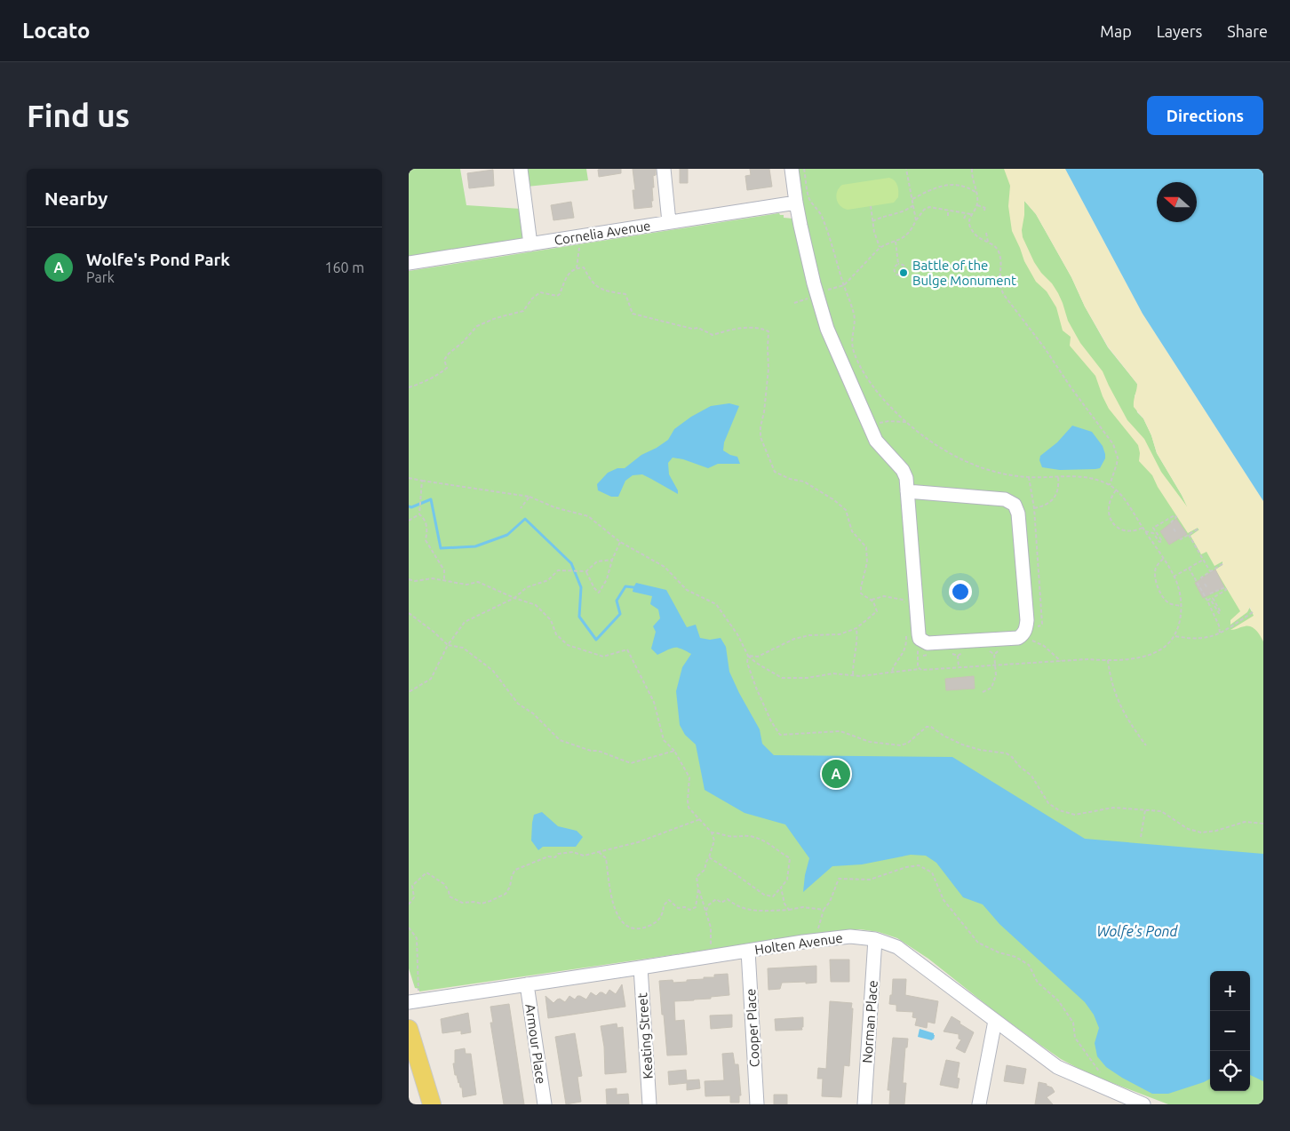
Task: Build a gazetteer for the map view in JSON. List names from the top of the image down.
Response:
{
  "streets": {
    "street": [
      "Cornelia Avenue",
      "Holten Avenue",
      "Norman Place",
      "Cooper Place",
      "Keating Street",
      "Armour Place"
    ]
  },
  "crossings": [
    ["Holten Avenue", "Norman Place"],
    ["Holten Avenue", "Cooper Place"],
    ["Holten Avenue", "Keating Street"],
    ["Holten Avenue", "Armour Place"]
  ],
  "water": ["Wolfe's Pond"],
  "places": ["Battle of the Bulge Monument"],
  "north": "left",
  "page": {
    "header": "Locato",
    "nav": ["Map", "Layers", "Share"],
    "buttons": "Directions",
    "title": "Find us",
    "heading": "Nearby",
    "list": [
      {
        "mark": "A",
        "name": "Wolfe's Pond Park",
        "note": "Park",
        "value": "160 m"
      }
    ],
    "pins": "A",
    "map_buttons": ["+", "−"]
  }
}
